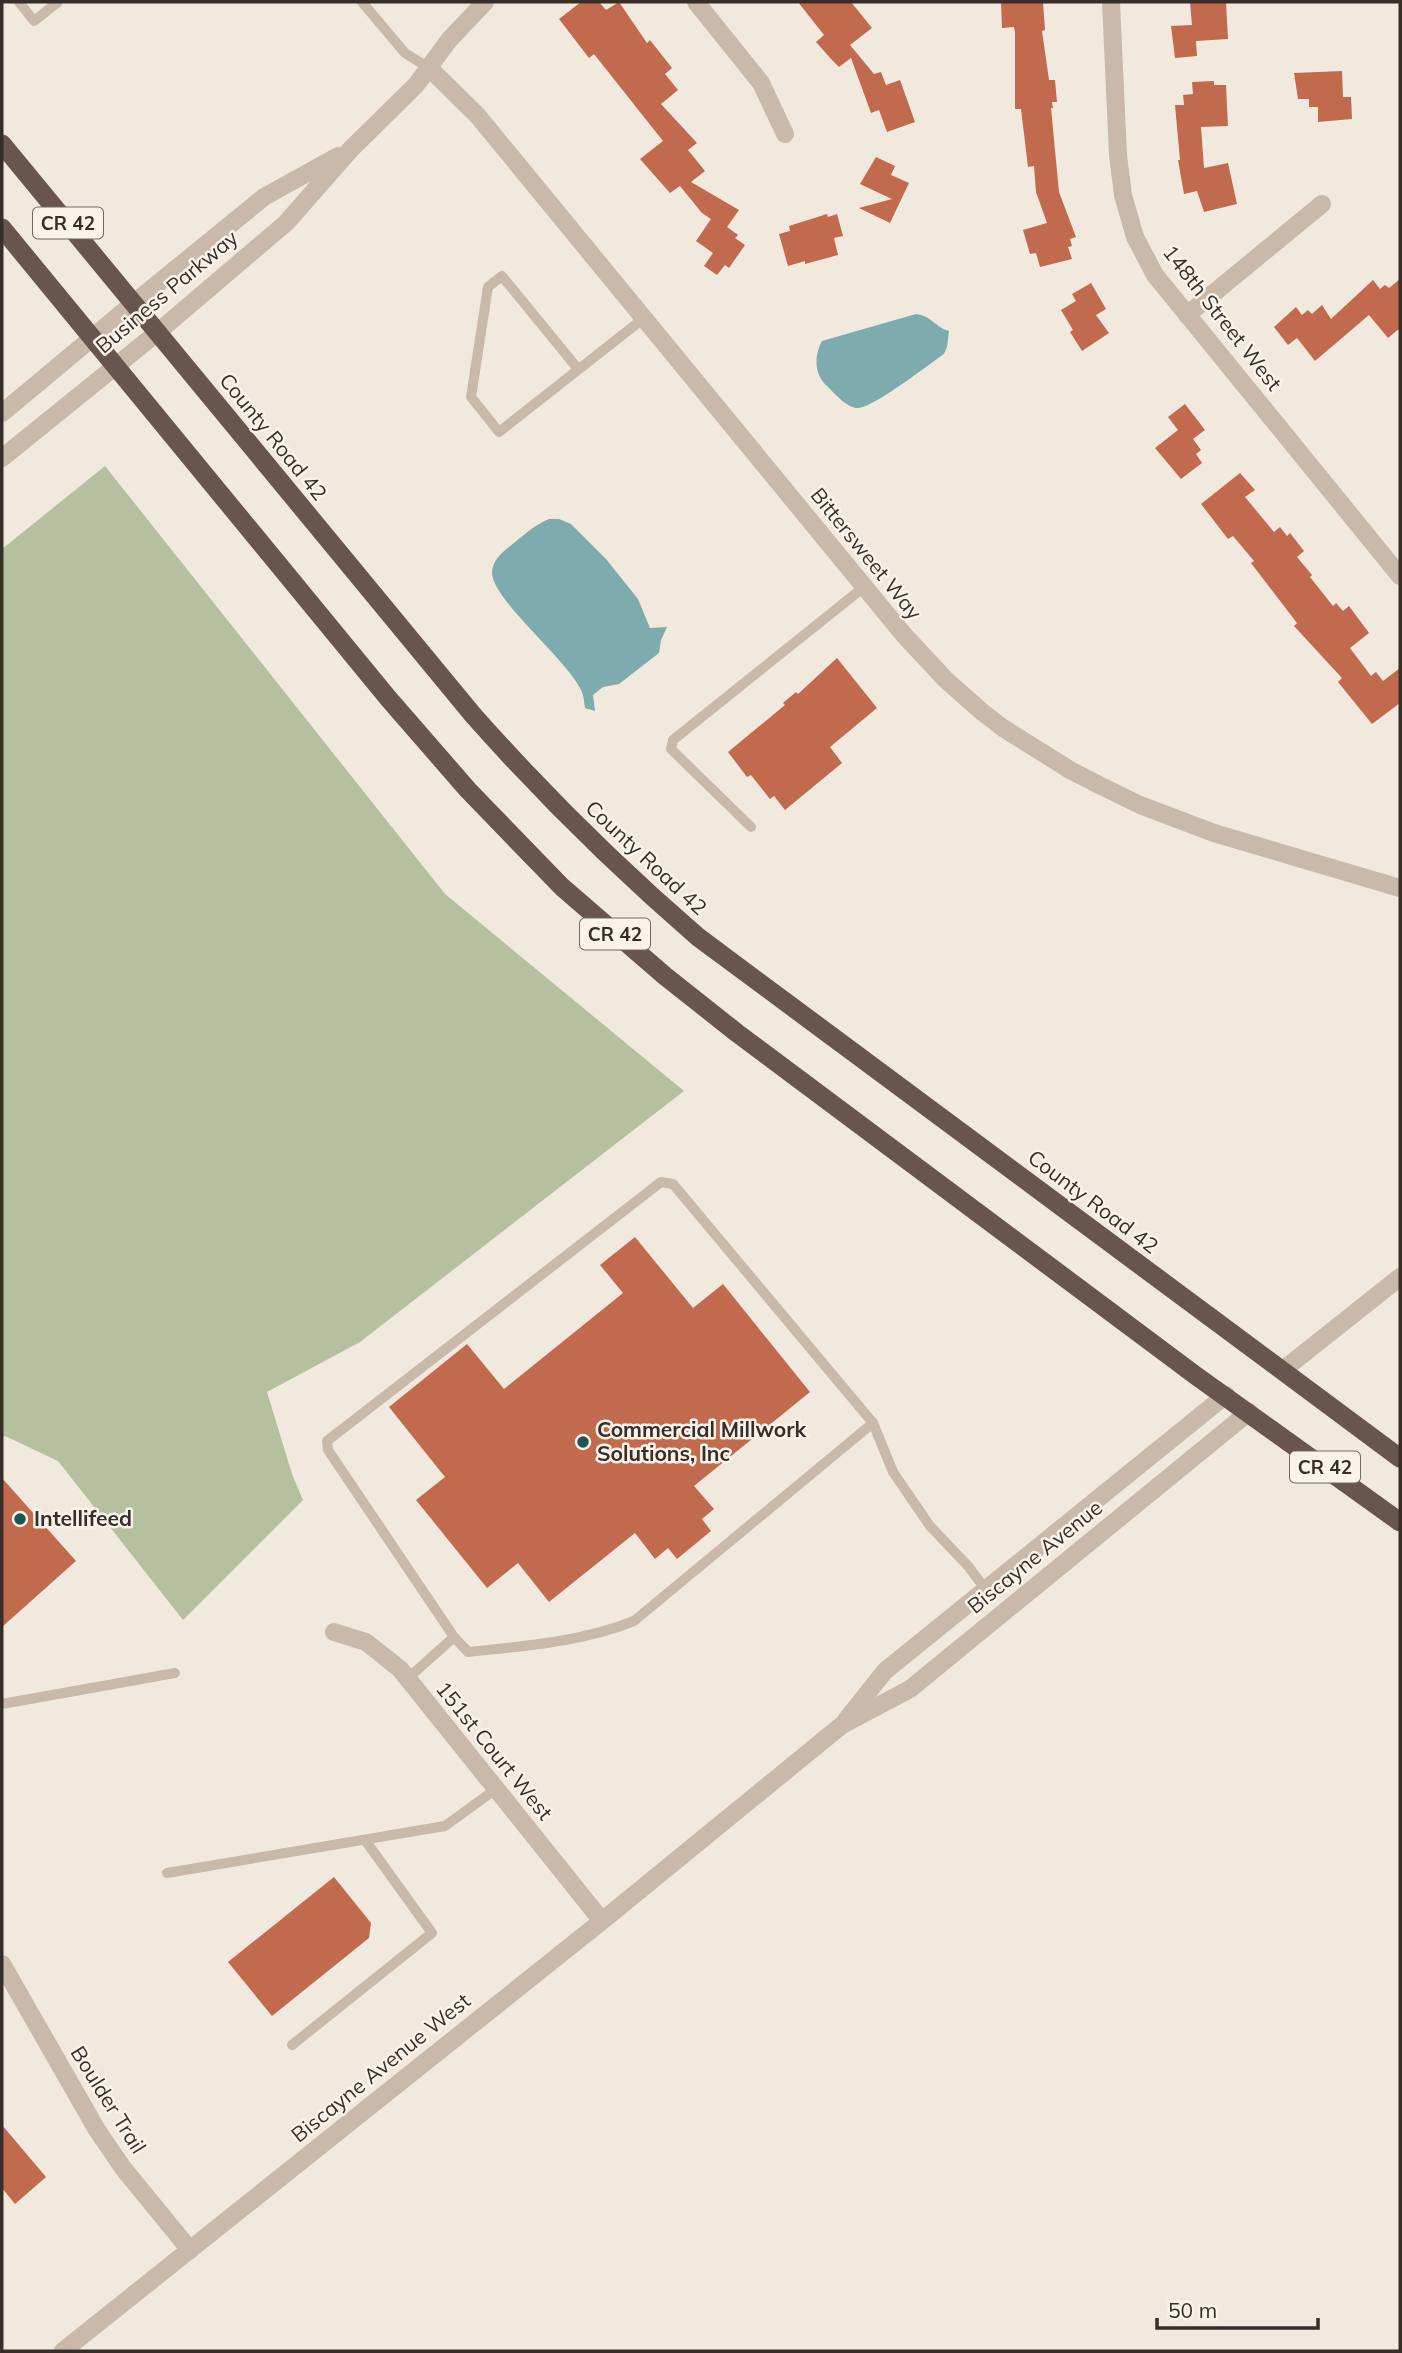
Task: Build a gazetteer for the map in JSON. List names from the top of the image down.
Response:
{
  "streets": {
    "highway": ["CR 42", "County Road 42"],
    "street": [
      "Business Parkway",
      "148th Street West",
      "Bittersweet Way",
      "Biscayne Avenue",
      "151st Court West",
      "Biscayne Avenue West",
      "Boulder Trail"
    ]
  },
  "crossings": [
    ["CR 42", "Business Parkway"],
    ["CR 42", "Biscayne Avenue"],
    ["Business Parkway", "County Road 42"],
    ["Business Parkway", "Bittersweet Way"],
    ["Biscayne Avenue", "151st Court West"],
    ["Biscayne Avenue", "Biscayne Avenue West"],
    ["151st Court West", "Biscayne Avenue West"],
    ["Biscayne Avenue West", "Boulder Trail"]
  ],
  "places": ["Commercial Millwork Solutions, Inc", "Intellifeed"],
  "scale_bar": "50 m"
}
